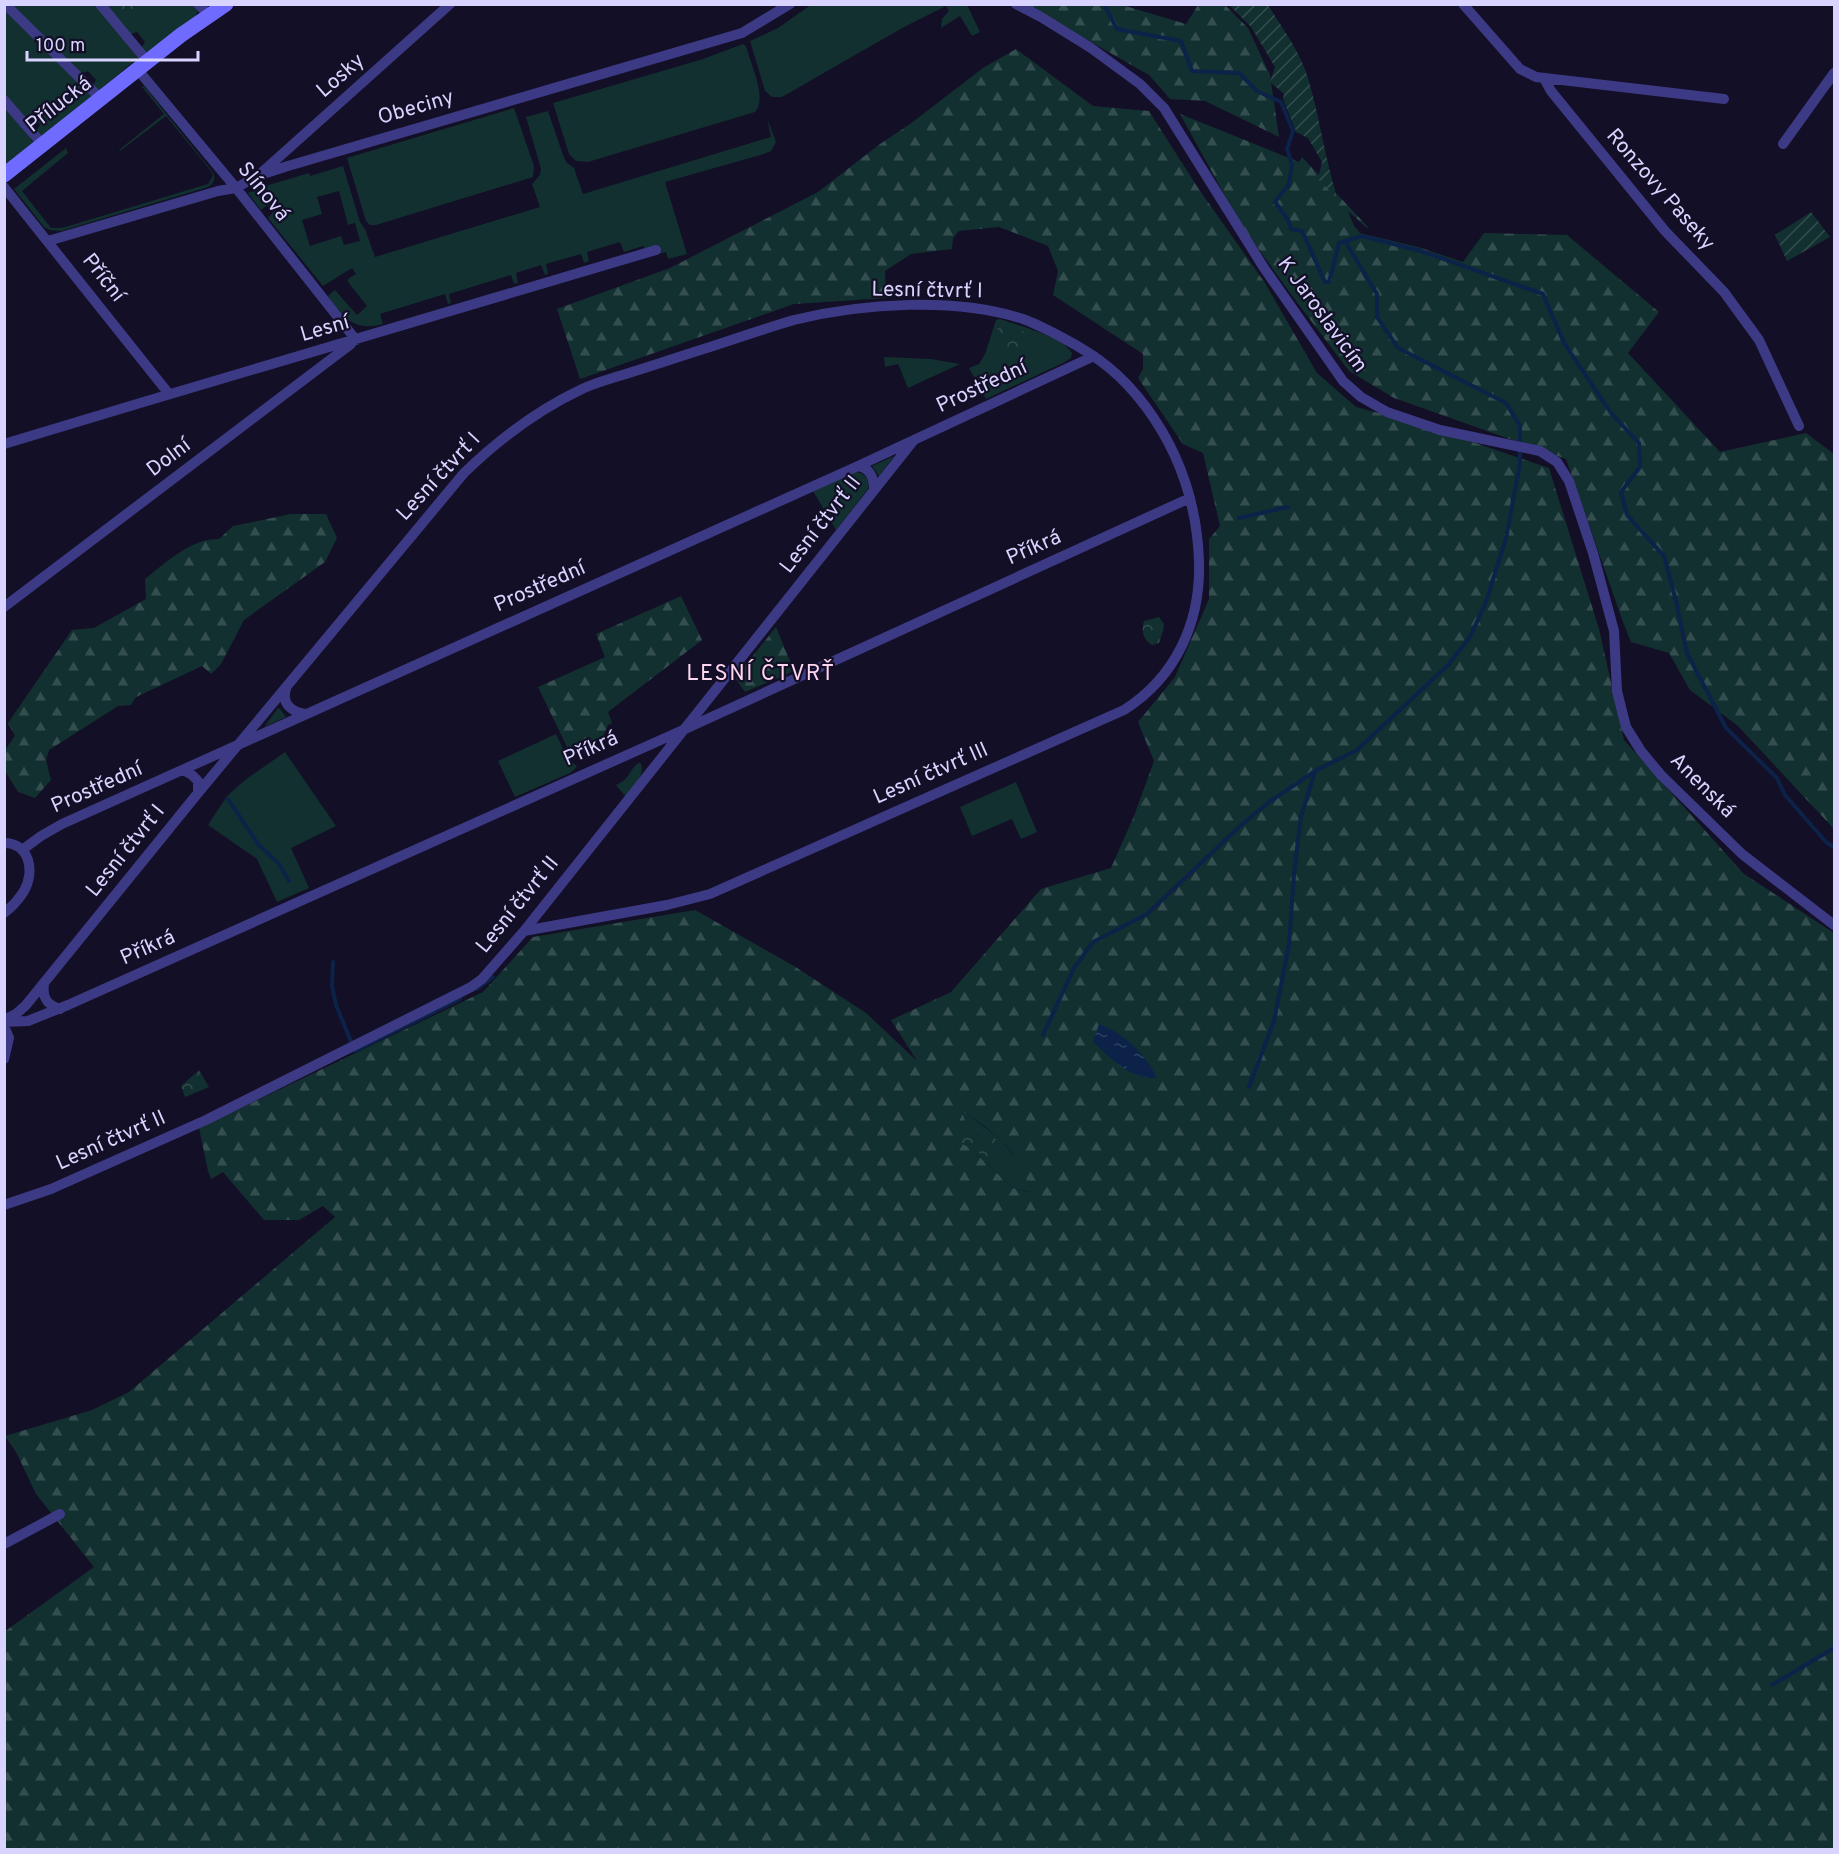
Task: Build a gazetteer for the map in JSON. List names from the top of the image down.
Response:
{
  "streets": {
    "street": [
      "Losky",
      "Přílucká",
      "Obeciny",
      "Ronzovy Paseky",
      "Slínová",
      "Příční",
      "Lesní čtvrť I",
      "K Jaroslavicím",
      "Lesní",
      "Prostřední",
      "Dolní",
      "Lesní čtvrť II",
      "Příkrá",
      "Lesní čtvrť III",
      "Anenská"
    ]
  },
  "crossings": [
    ["Losky", "Obeciny"],
    ["Přílucká", "Slínová"],
    ["Obeciny", "Slínová"],
    ["Obeciny", "Příční"],
    ["Slínová", "Lesní"],
    ["Slínová", "Dolní"],
    ["Příční", "Lesní"],
    ["Lesní čtvrť I", "Prostřední"],
    ["Lesní čtvrť I", "Příkrá"],
    ["Lesní čtvrť I", "Lesní čtvrť III"],
    ["K Jaroslavicím", "Anenská"],
    ["Lesní", "Dolní"],
    ["Prostřední", "Lesní čtvrť II"],
    ["Lesní čtvrť II", "Příkrá"],
    ["Lesní čtvrť II", "Lesní čtvrť III"],
    ["Příkrá", "Lesní čtvrť III"]
  ],
  "districts": ["LESNÍ ČTVRŤ"],
  "scale_bar": "100 m"
}
